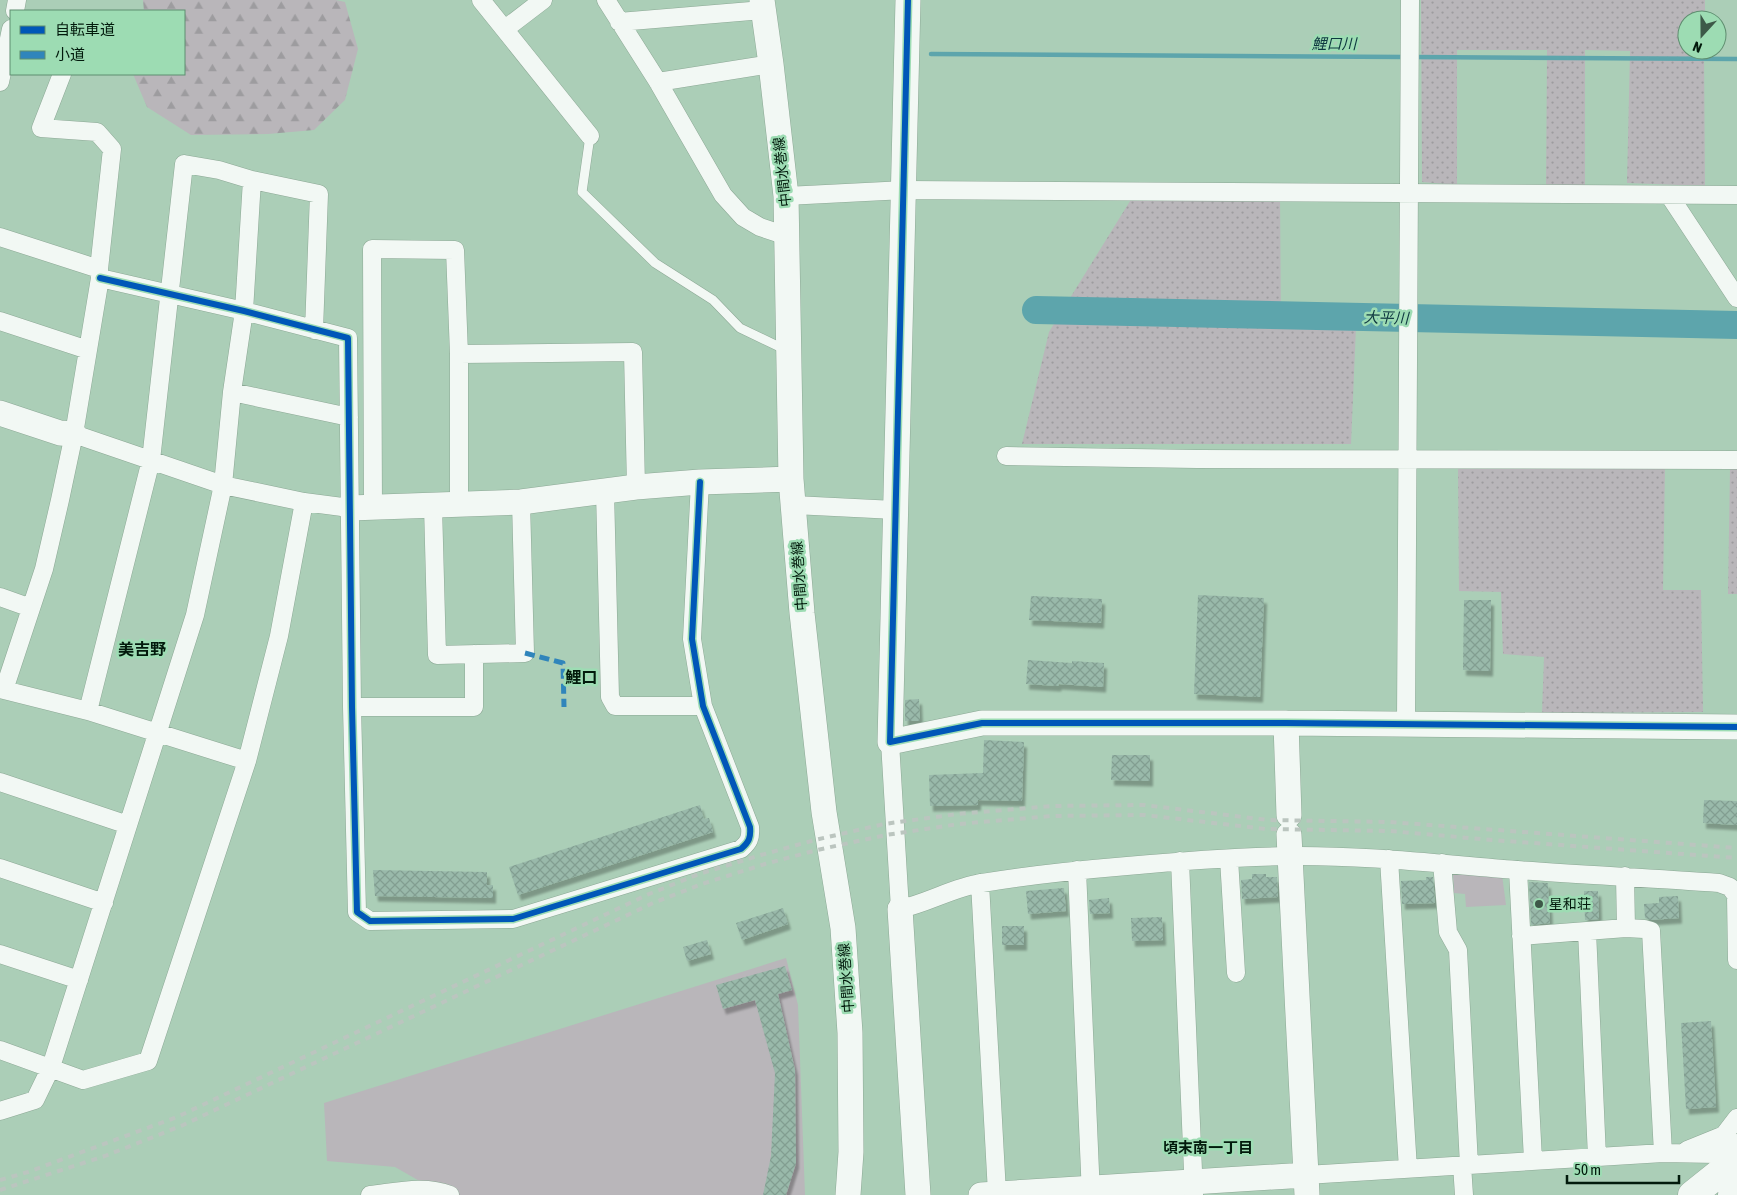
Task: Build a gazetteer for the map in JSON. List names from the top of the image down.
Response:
{
  "streets": {
    "street": ["中間水巻線"]
  },
  "districts": ["美吉野", "鯉口", "頃末南一丁目"],
  "water": ["鯉口川", "大平川"],
  "places": ["星和荘"],
  "legend": ["自転車道", "小道"],
  "scale_bar": "50 m",
  "north": "bottom"
}
